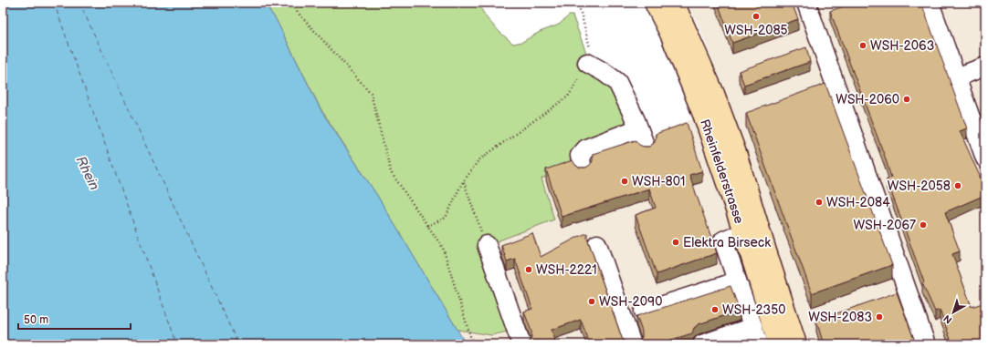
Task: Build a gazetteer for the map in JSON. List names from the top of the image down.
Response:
{
  "streets": {
    "main road": ["Rheinfelderstrasse"]
  },
  "water": ["Rhein"],
  "places": [
    "WSH-2085",
    "WSH-2063",
    "WSH-2060",
    "WSH-801",
    "WSH-2058",
    "WSH-2084",
    "WSH-2067",
    "Elektra Birseck",
    "WSH-2221",
    "WSH-2090",
    "WSH-2350",
    "WSH-2083"
  ],
  "scale_bar": "50 m",
  "north": "bottom left"
}
